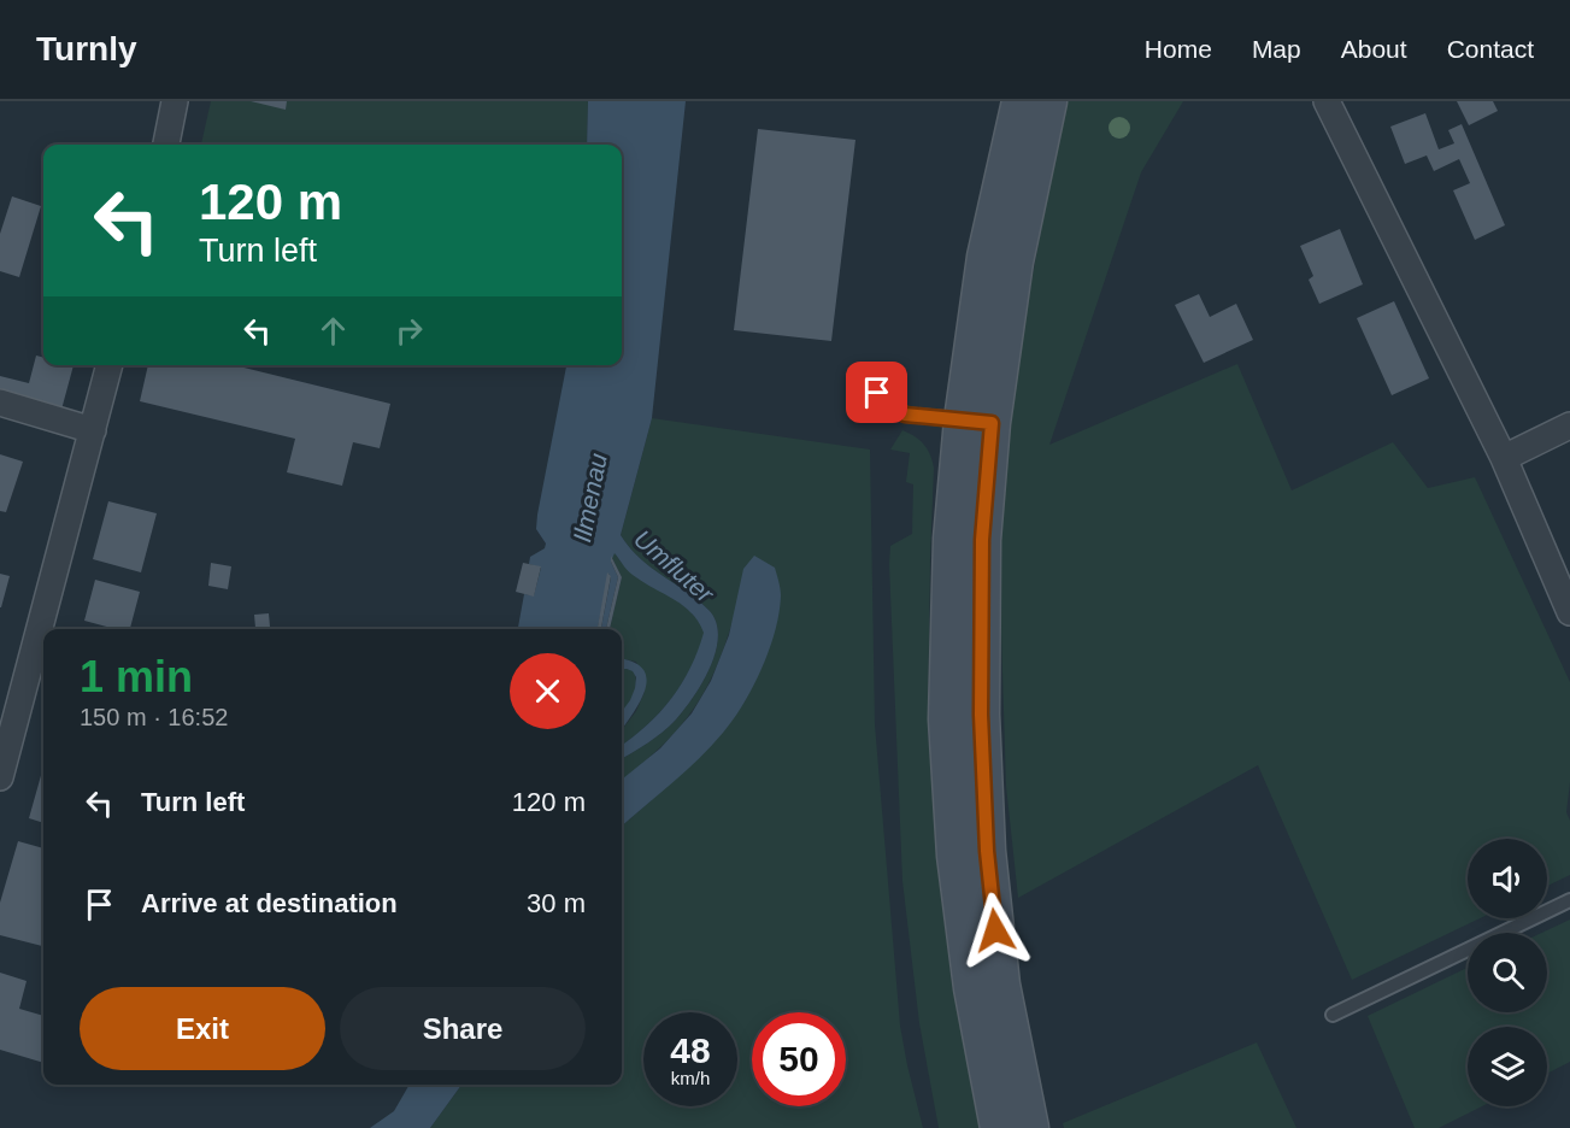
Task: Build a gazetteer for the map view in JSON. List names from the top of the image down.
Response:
{
  "water": ["Ilmenau", "Umfluter"],
  "page": {
    "header": "Turnly",
    "nav": [
      "Home",
      "Map",
      "About",
      "Contact"
    ],
    "turn": ["120 m", "Turn left"],
    "heading": ["1 min", "150 m · 16:52"],
    "list": [
      {
        "name": "Turn left",
        "value": "120 m"
      },
      {
        "name": "Arrive at destination",
        "value": "30 m"
      }
    ],
    "buttons": ["Exit", "Share"],
    "speed": "48 km/h",
    "limit": "50"
  }
}
